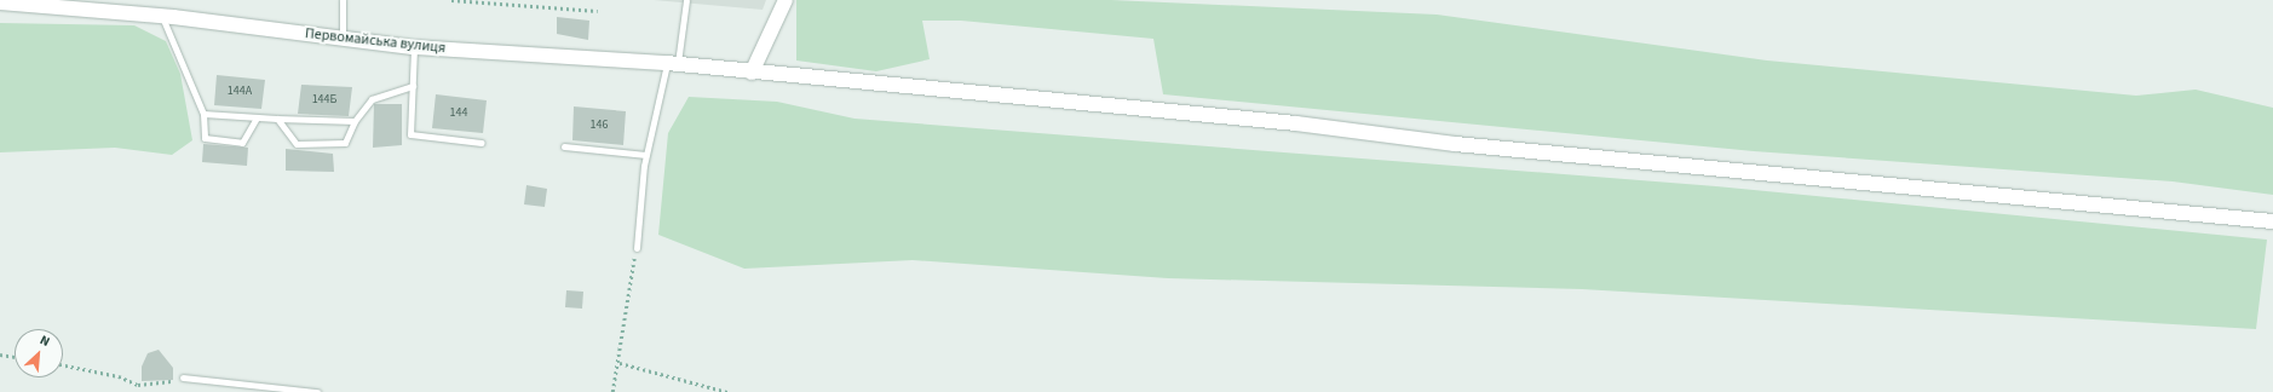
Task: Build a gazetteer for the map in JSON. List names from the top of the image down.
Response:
{
  "streets": {
    "street": ["Первомайська вулиця"]
  },
  "house_numbers": [
    "144А",
    "144Б",
    "144",
    "146"
  ],
  "north": "top right"
}
